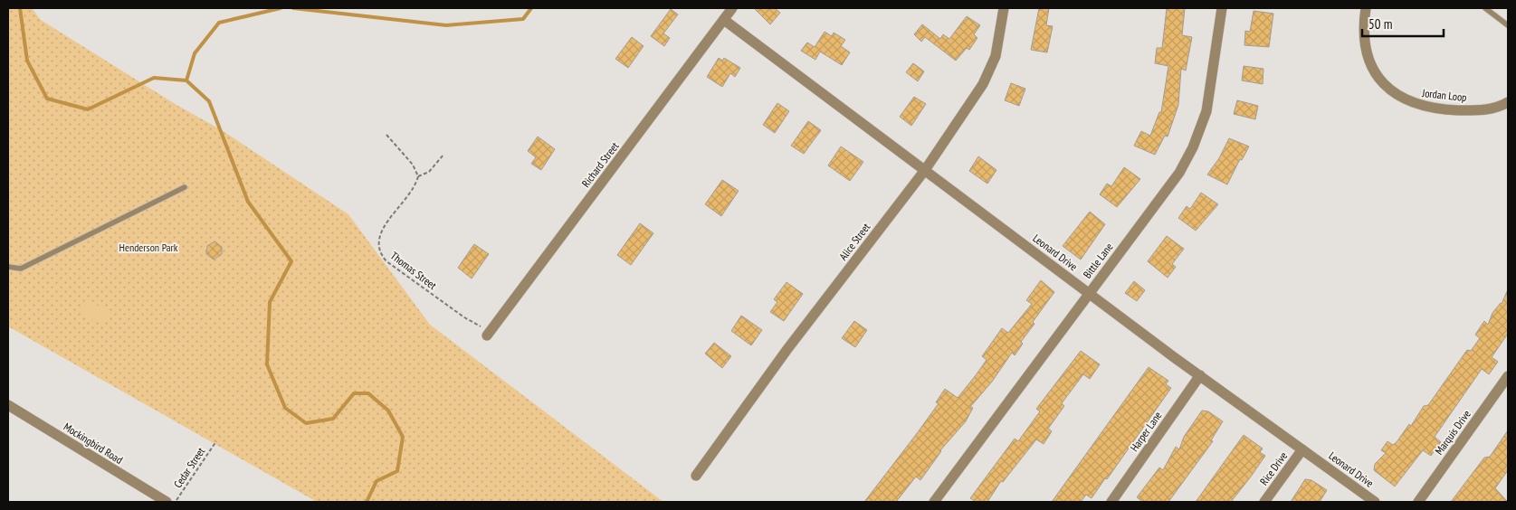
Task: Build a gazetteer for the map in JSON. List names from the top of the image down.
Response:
{
  "streets": {
    "street": [
      "Jordan Loop",
      "Richard Street",
      "Alice Street",
      "Leonard Drive",
      "Bittle Lane",
      "Harper Lane",
      "Marquis Drive",
      "Mockingbird Road",
      "Rice Drive"
    ],
    "path": ["Thomas Street", "Cedar Street"]
  },
  "crossings": [
    ["Richard Street", "Leonard Drive"],
    ["Richard Street", "Thomas Street"],
    ["Alice Street", "Leonard Drive"],
    ["Leonard Drive", "Bittle Lane"],
    ["Leonard Drive", "Harper Lane"],
    ["Leonard Drive", "Rice Drive"]
  ],
  "parks": ["Henderson Park"],
  "scale_bar": "50 m"
}
